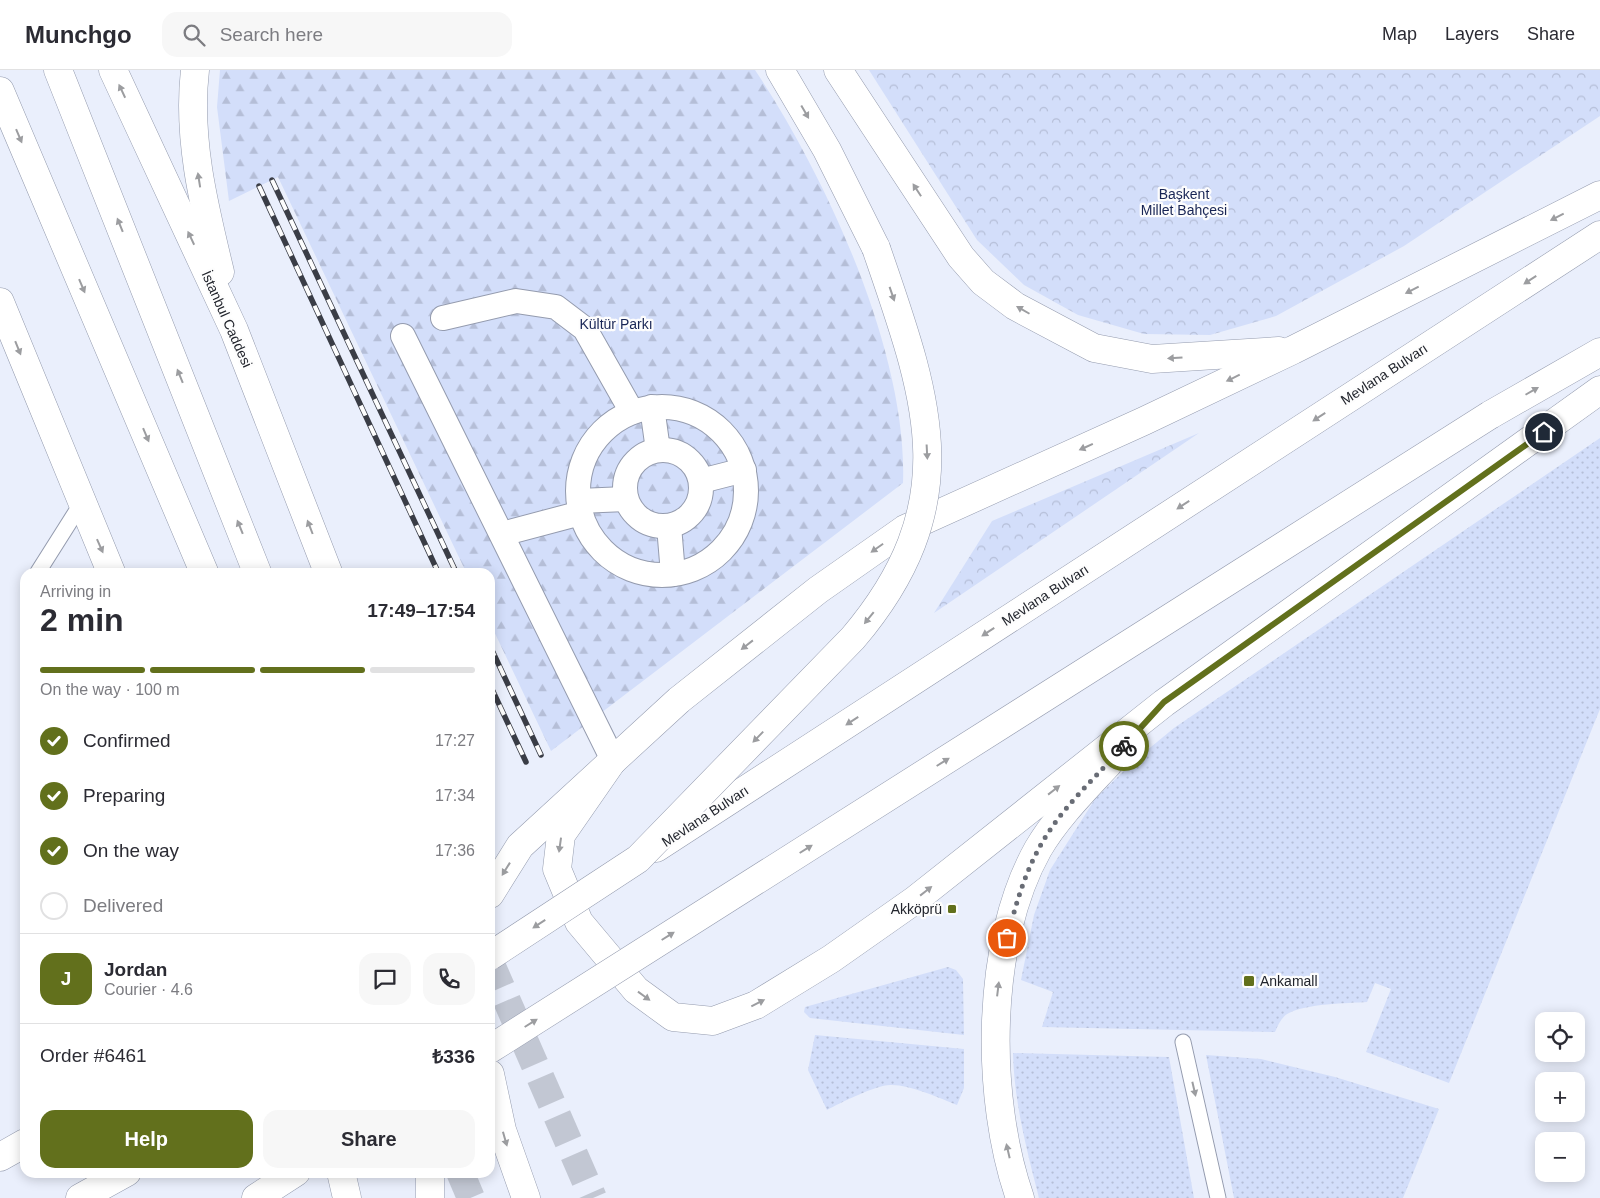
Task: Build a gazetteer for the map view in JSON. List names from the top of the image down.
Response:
{
  "streets": {
    "highway": ["İstanbul Caddesi", "Mevlana Bulvarı"]
  },
  "parks": ["Başkent Millet Bahçesi", "Kültür Parkı"],
  "places": {
    "transit": ["Akköprü", "Ankamall"]
  },
  "page": {
    "header": "Munchgo",
    "search": "Search here",
    "nav": ["Map", "Layers", "Share"],
    "heading": ["2 min", "Arriving in", "17:49–17:54"],
    "panel": [
      "Jordan",
      "Courier · 4.6",
      "Order #6461",
      "₺336"
    ],
    "bar": "On the way · 100 m",
    "list": [
      ["Confirmed", "17:27"],
      ["Preparing", "17:34"],
      ["On the way", "17:36"],
      "Delivered"
    ],
    "round": "J",
    "map_buttons": ["+", "−"],
    "buttons": ["Help", "Share"]
  }
}
